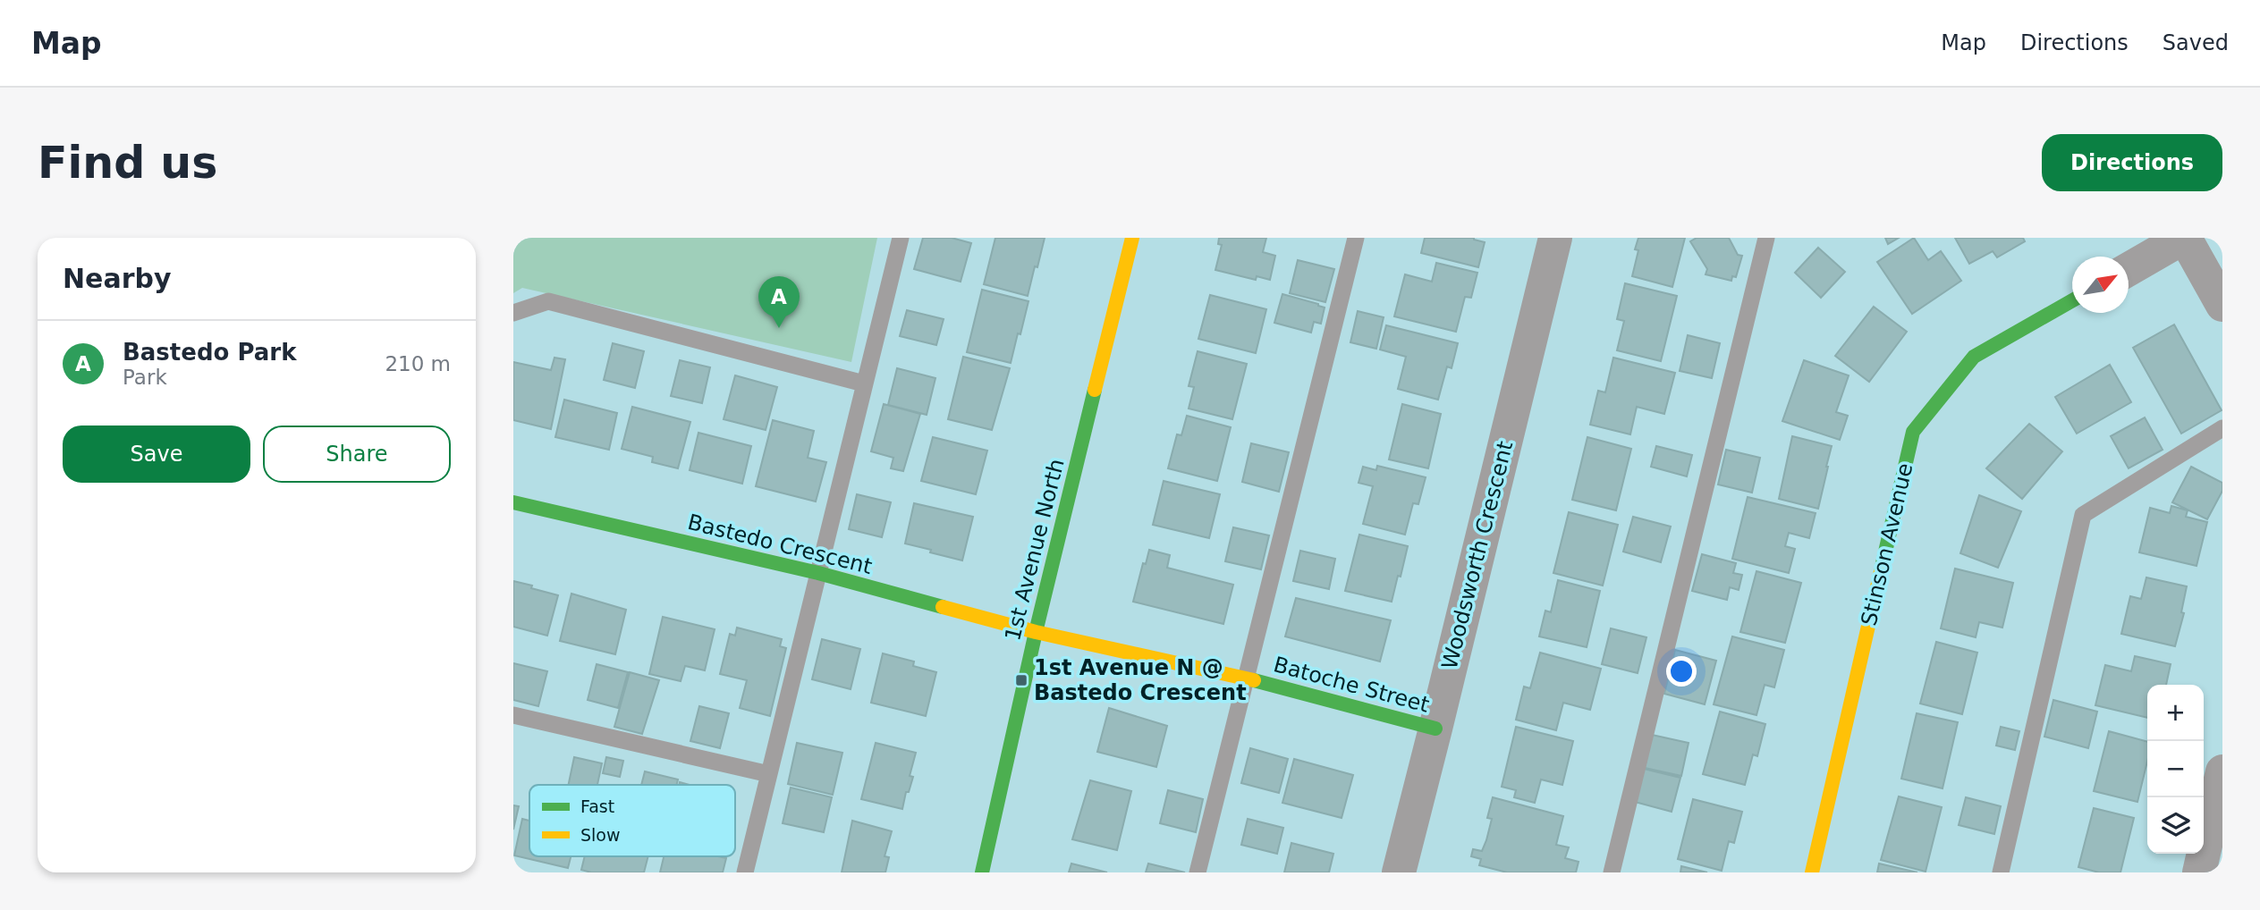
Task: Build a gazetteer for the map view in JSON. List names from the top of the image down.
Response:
{
  "streets": {
    "street": [
      "Bastedo Crescent",
      "Stinson Avenue",
      "1st Avenue North",
      "Woodsworth Crescent",
      "Batoche Street"
    ]
  },
  "crossings": [
    ["Bastedo Crescent", "1st Avenue North"],
    ["Bastedo Crescent", "Batoche Street"],
    ["1st Avenue North", "Batoche Street"],
    ["Woodsworth Crescent", "Batoche Street"]
  ],
  "places": {
    "transit": ["1st Avenue N @ Bastedo Crescent"]
  },
  "legend": ["Fast", "Slow"],
  "north": "top right",
  "page": {
    "header": "Map",
    "nav": ["Map", "Directions", "Saved"],
    "buttons": [
      "Directions",
      ["Save", "Share"]
    ],
    "title": "Find us",
    "heading": "Nearby",
    "pins": "A",
    "list": [
      {
        "mark": "A",
        "name": "Bastedo Park",
        "note": "Park",
        "value": "210 m"
      }
    ],
    "map_buttons": ["+", "−"]
  }
}
